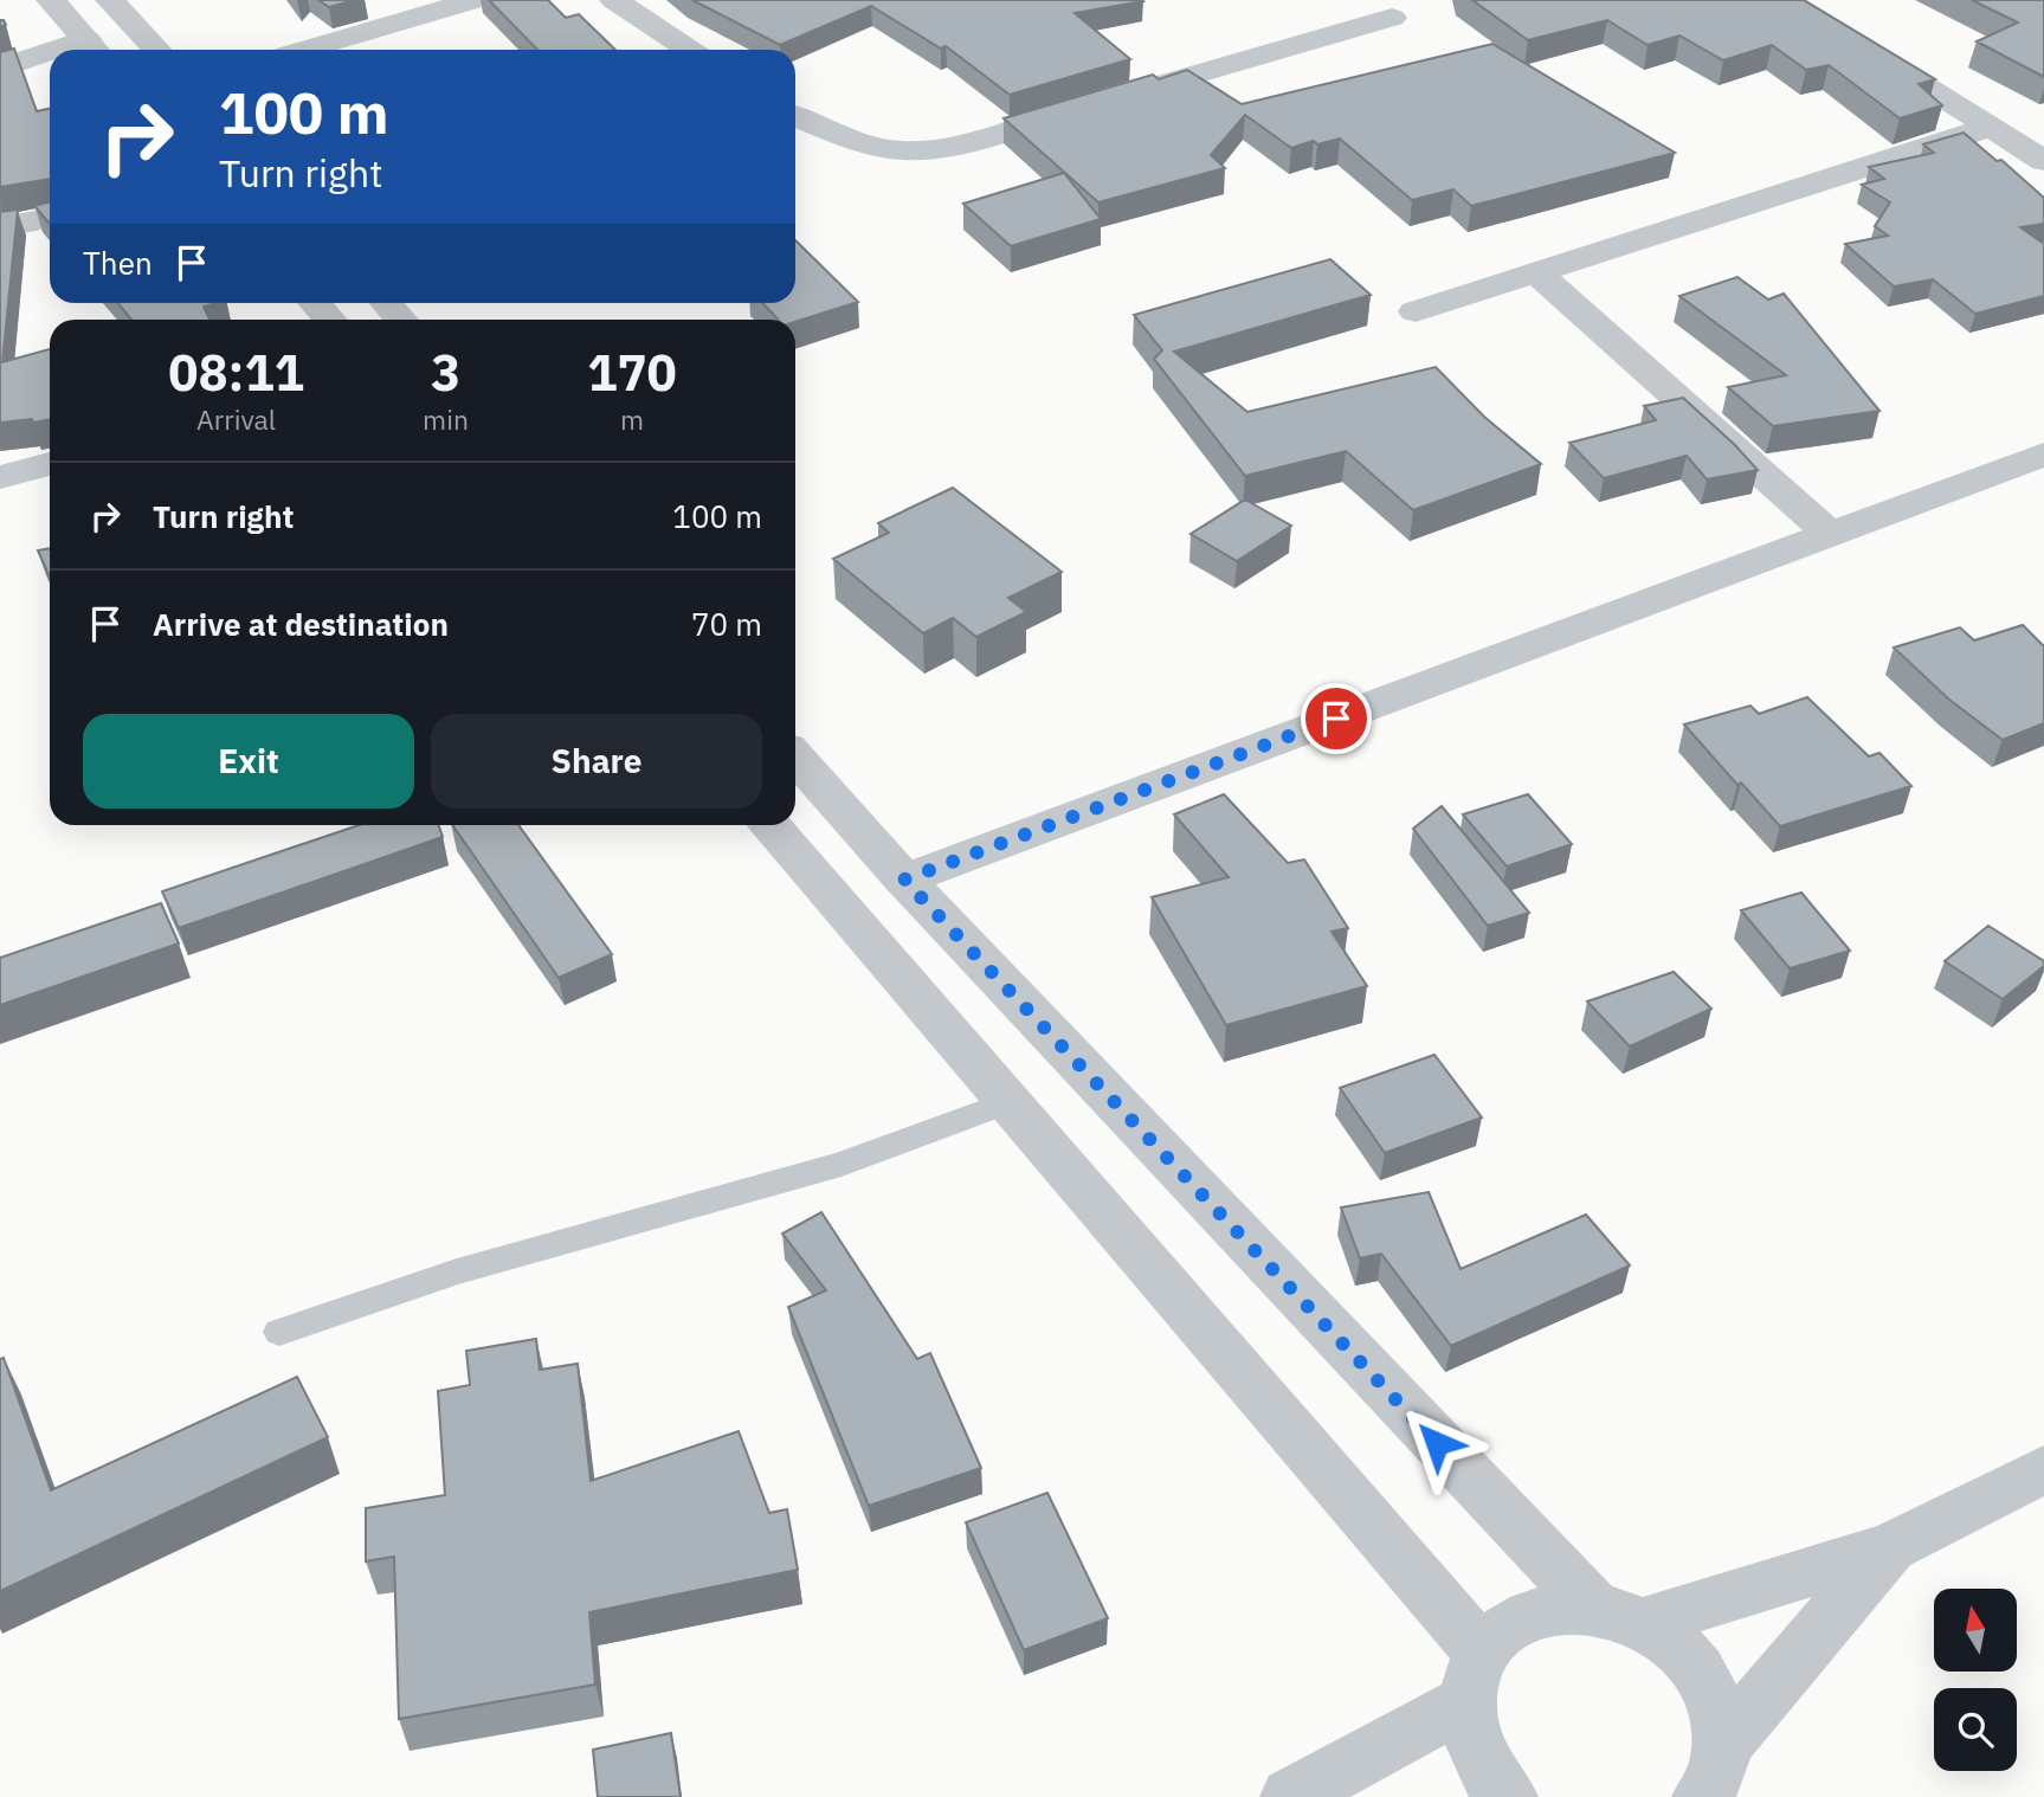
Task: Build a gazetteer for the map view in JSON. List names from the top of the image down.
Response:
{
  "north": "top",
  "page": {
    "turn": ["100 m", "Turn right"],
    "then": "Then",
    "eta": [
      "08:11",
      "Arrival",
      "3",
      "min",
      "170",
      "m"
    ],
    "list": [
      {
        "name": "Turn right",
        "value": "100 m"
      },
      {
        "name": "Arrive at destination",
        "value": "70 m"
      }
    ],
    "buttons": ["Exit", "Share"]
  }
}
